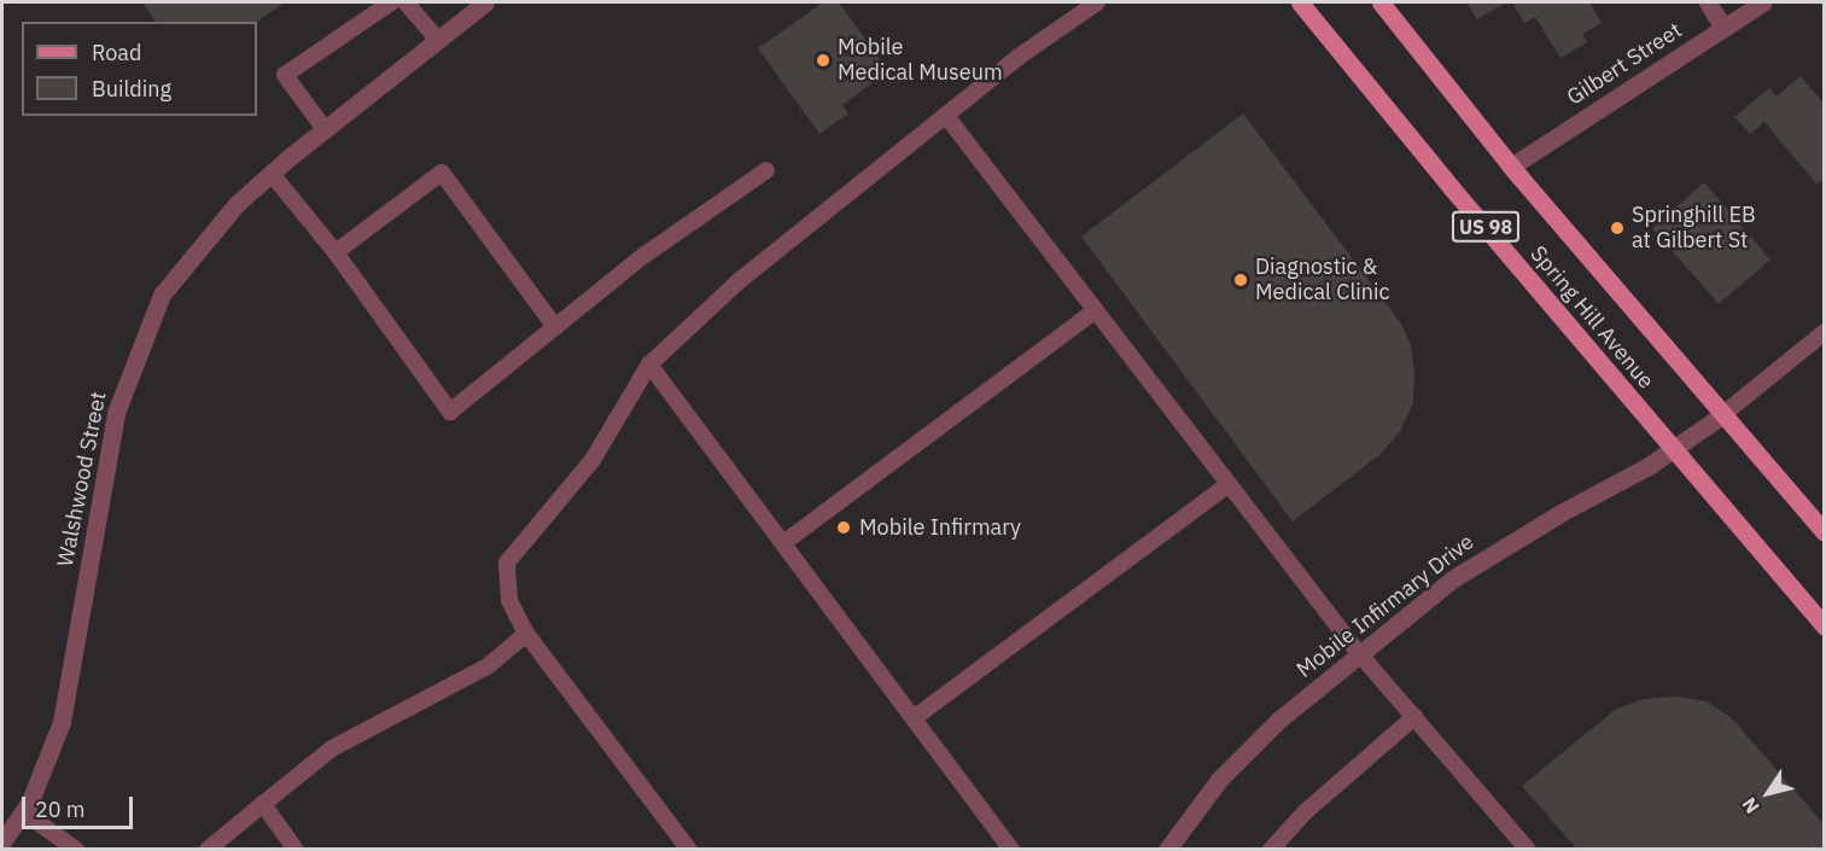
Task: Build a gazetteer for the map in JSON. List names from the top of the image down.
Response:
{
  "streets": {
    "main road": ["US 98", "Spring Hill Avenue"],
    "street": ["Gilbert Street", "Walshwood Street", "Mobile Infirmary Drive"]
  },
  "crossings": [
    ["Gilbert Street", "Spring Hill Avenue"],
    ["Spring Hill Avenue", "Mobile Infirmary Drive"]
  ],
  "places": [
    "Mobile Medical Museum",
    "Springhill EB at Gilbert St",
    "Diagnostic & Medical Clinic",
    "Mobile Infirmary"
  ],
  "legend": ["Road", "Building"],
  "scale_bar": "20 m",
  "north": "bottom left"
}
